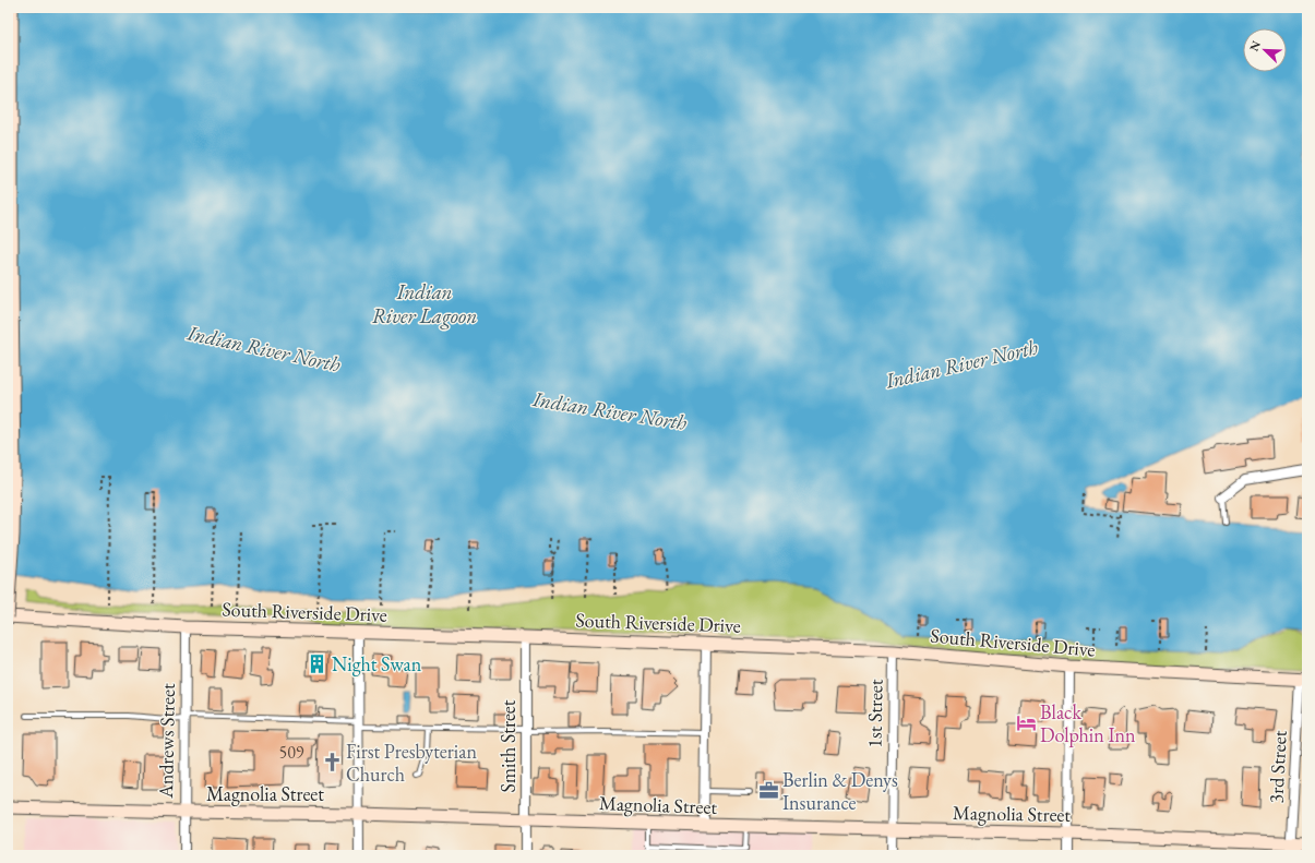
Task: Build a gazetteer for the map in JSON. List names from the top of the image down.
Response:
{
  "streets": {
    "street": [
      "South Riverside Drive",
      "1st Street",
      "Andrews Street",
      "Smith Street",
      "3rd Street",
      "Magnolia Street"
    ]
  },
  "crossings": [
    ["South Riverside Drive", "1st Street"],
    ["South Riverside Drive", "Andrews Street"],
    ["South Riverside Drive", "Smith Street"],
    ["South Riverside Drive", "3rd Street"],
    ["1st Street", "Magnolia Street"],
    ["Andrews Street", "Magnolia Street"],
    ["Smith Street", "Magnolia Street"],
    ["3rd Street", "Magnolia Street"]
  ],
  "water": ["Indian River Lagoon", "Indian River North"],
  "places": {
    "building": ["Night Swan"],
    "hotel": ["Black Dolphin Inn"],
    "church": ["First Presbyterian Church"],
    "office": ["Berlin & Denys Insurance"]
  },
  "house_numbers": ["509"],
  "north": "top left"
}
